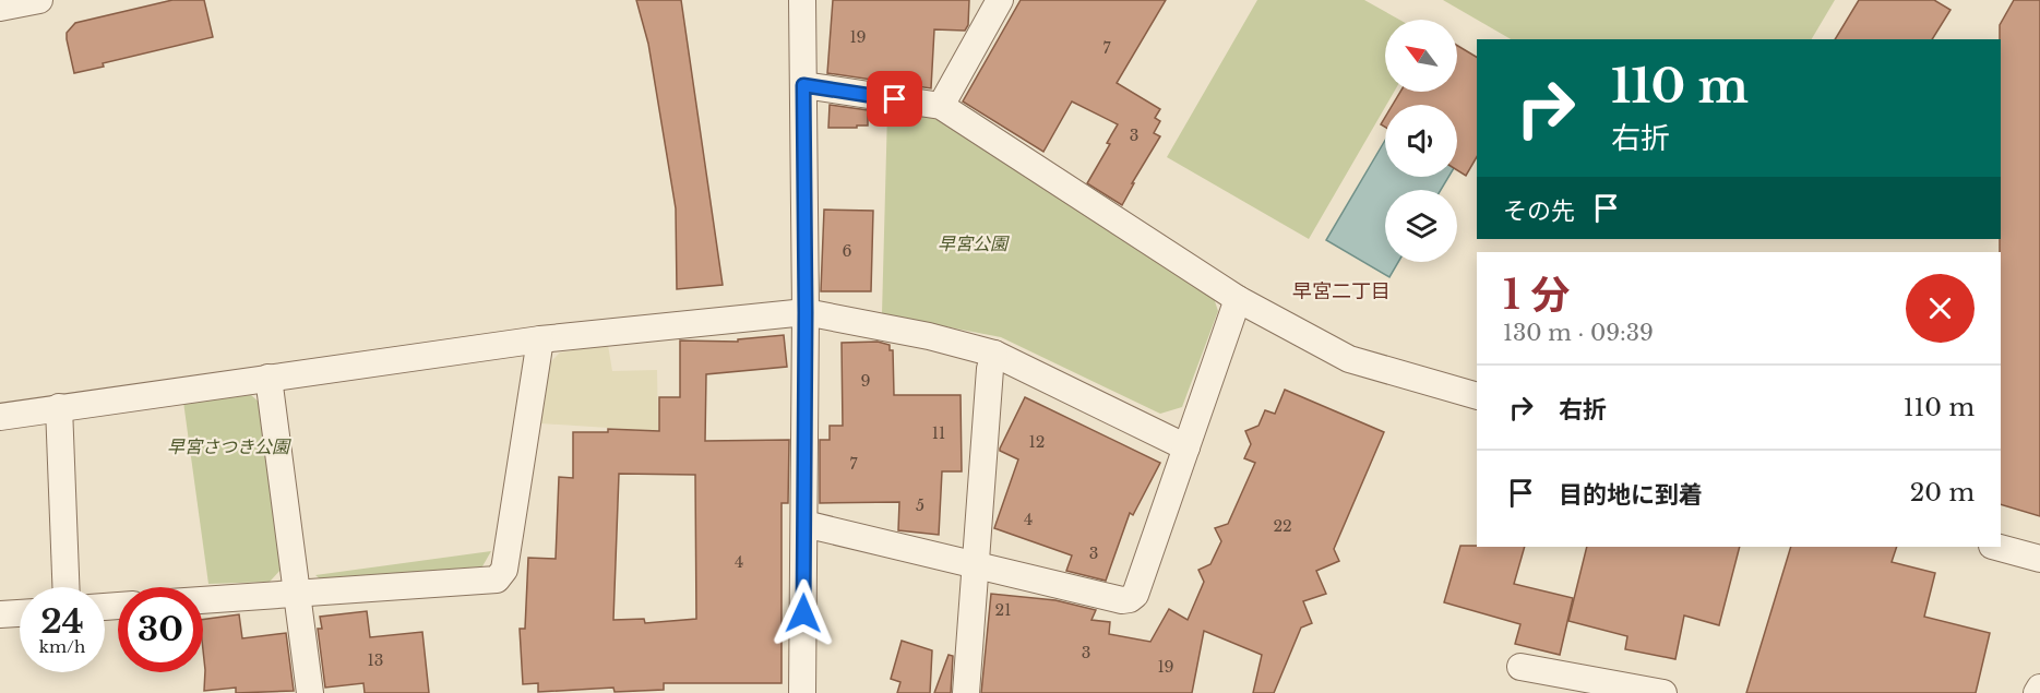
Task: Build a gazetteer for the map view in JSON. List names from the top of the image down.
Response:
{
  "districts": ["早宮二丁目"],
  "parks": ["早宮公園", "早宮さつき公園"],
  "house_numbers": [
    "19",
    "7",
    "3",
    "6",
    "9",
    "11",
    "12",
    "7",
    "5",
    "4",
    "22",
    "3",
    "4",
    "21",
    "3",
    "13",
    "19"
  ],
  "north": "top left",
  "page": {
    "turn": ["110 m", "右折"],
    "then": "その先",
    "heading": ["1 分", "130 m · 09:39"],
    "list": [
      {
        "name": "右折",
        "value": "110 m"
      },
      {
        "name": "目的地に到着",
        "value": "20 m"
      }
    ],
    "speed": "24 km/h",
    "limit": "30"
  }
}
